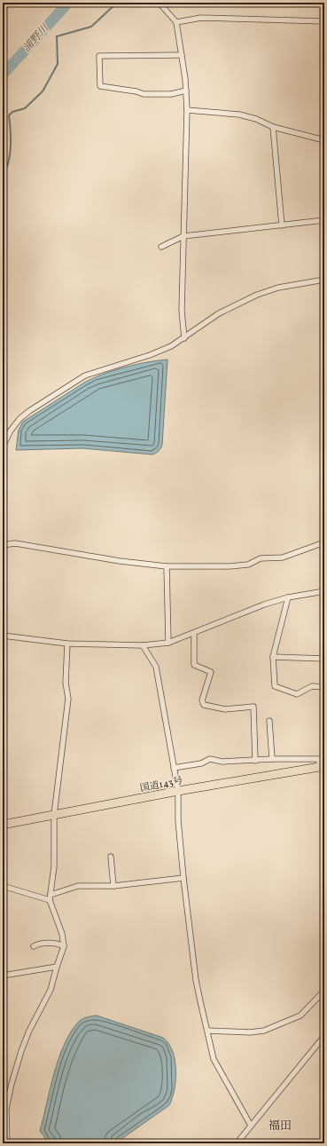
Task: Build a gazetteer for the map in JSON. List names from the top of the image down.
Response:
{
  "streets": {
    "highway": ["国道143号"]
  },
  "districts": ["福田"],
  "water": ["浦野川"]
}
